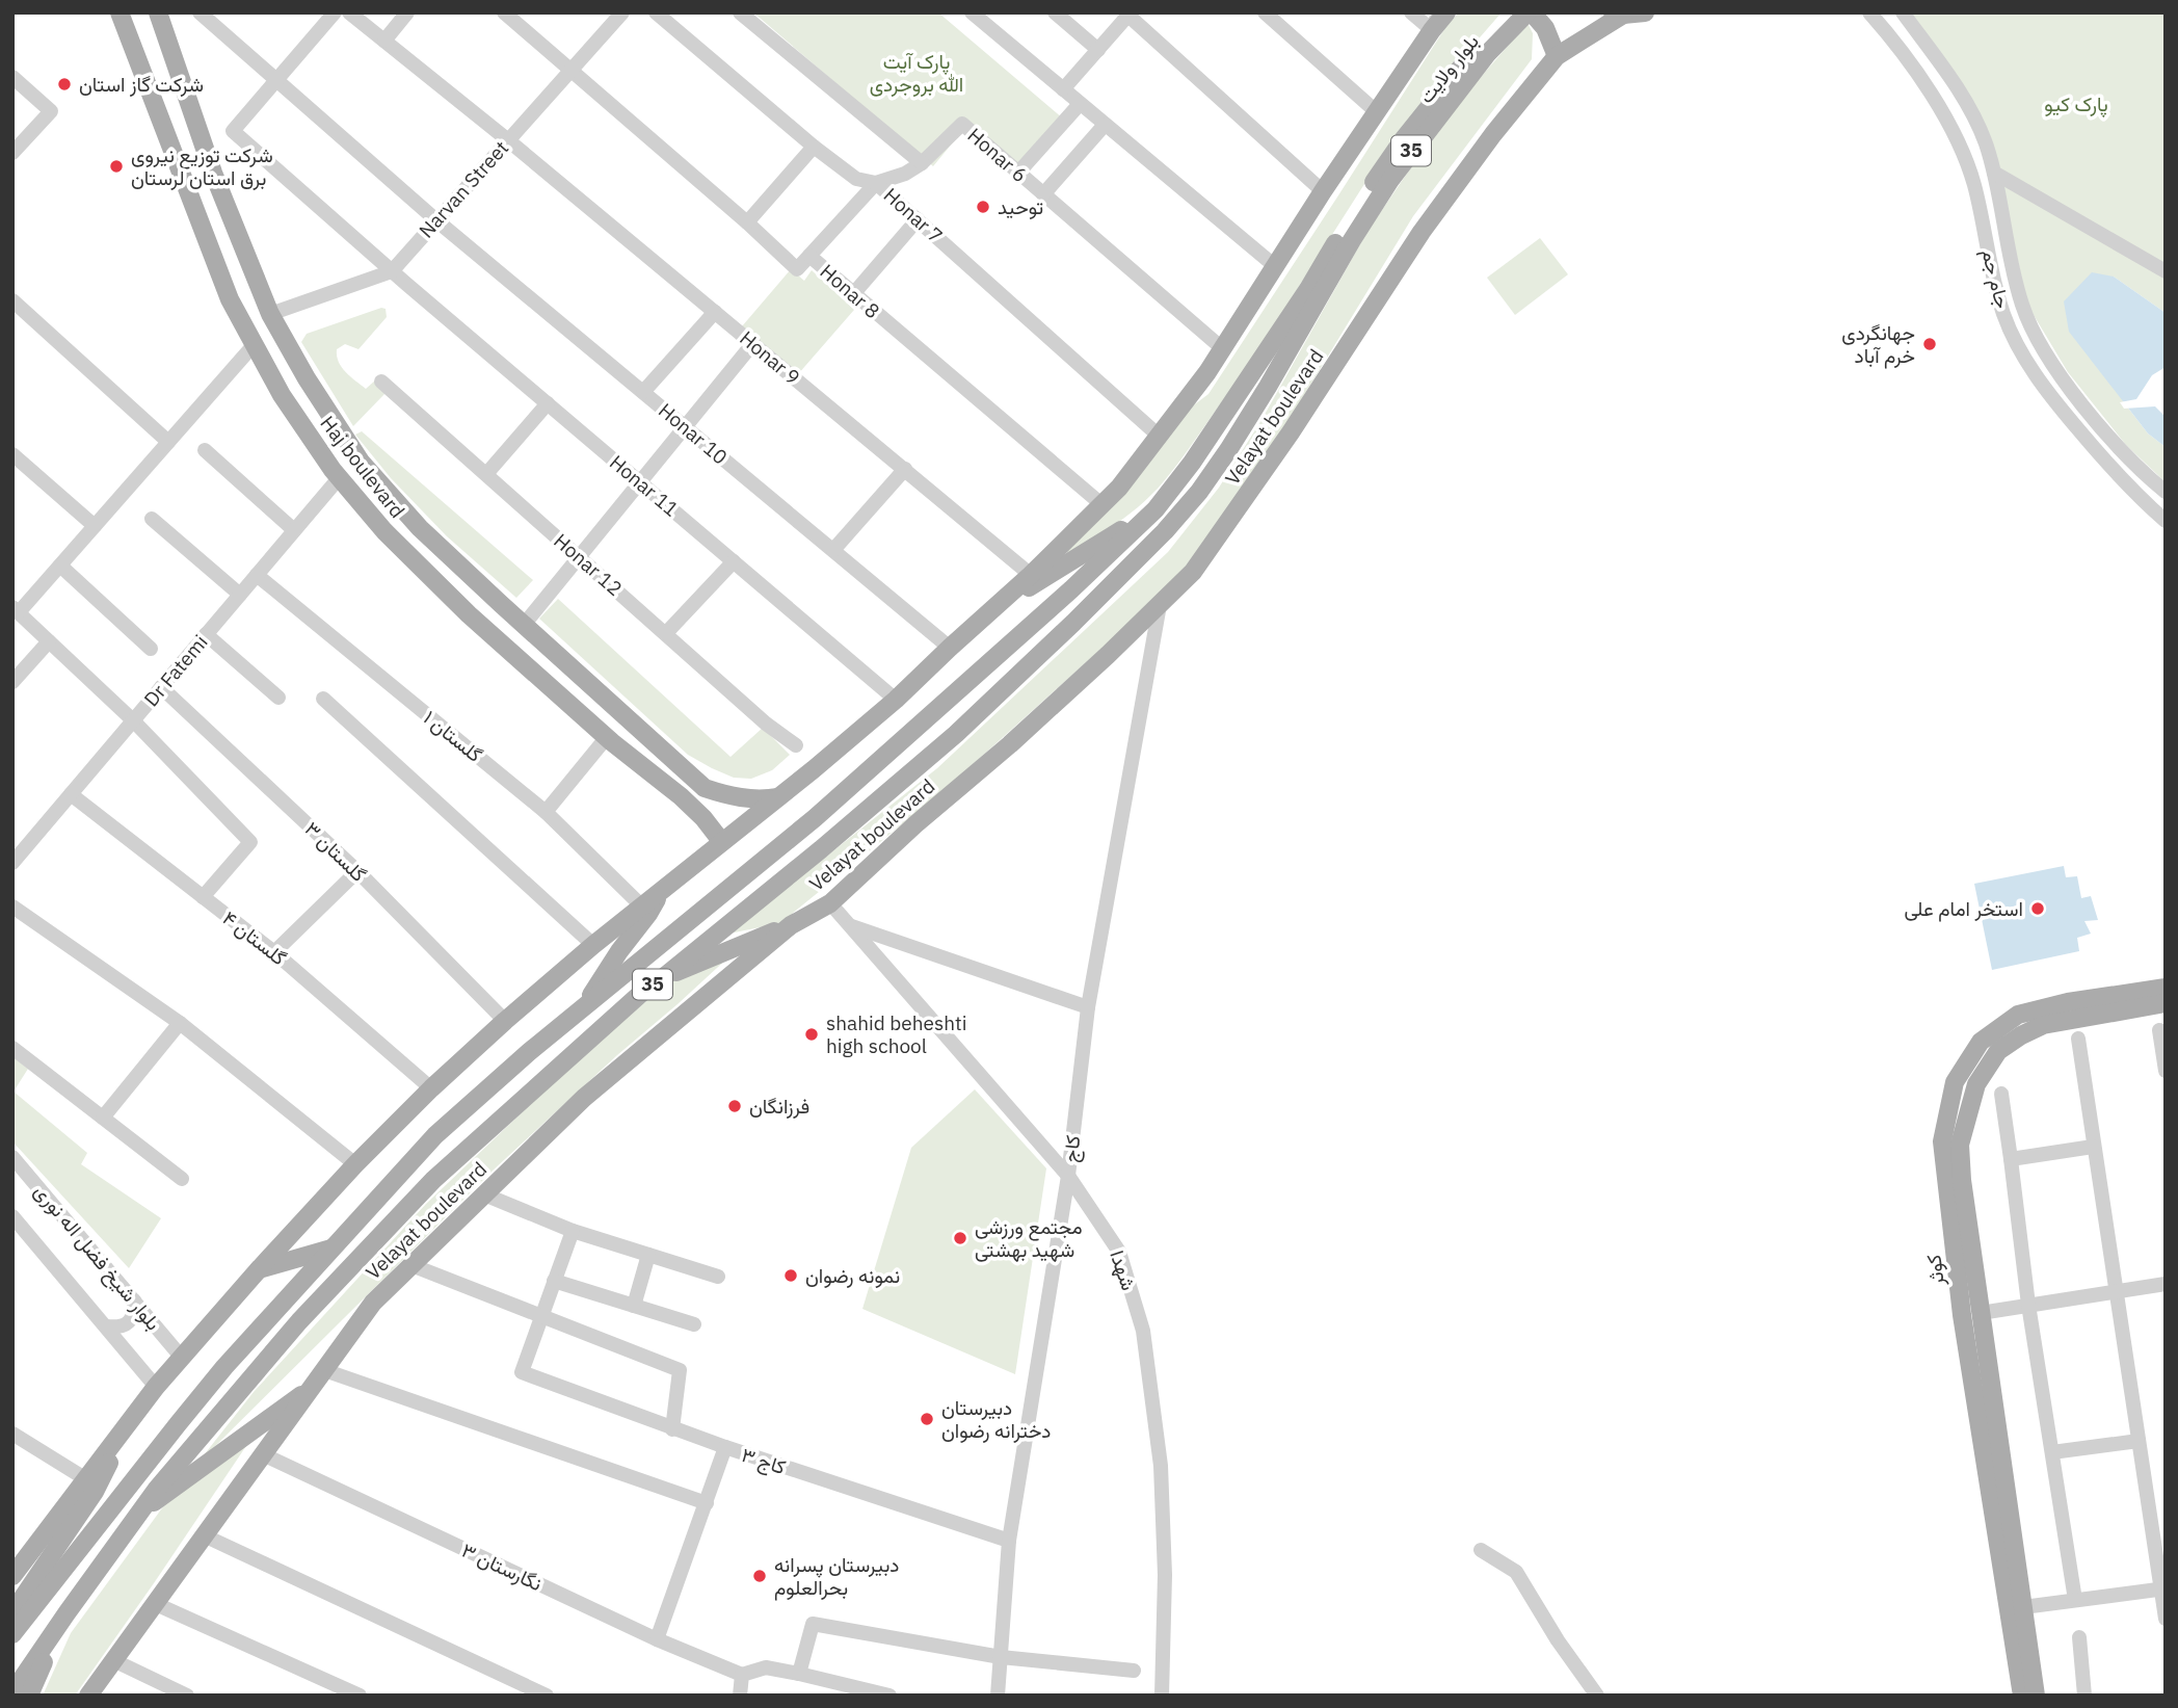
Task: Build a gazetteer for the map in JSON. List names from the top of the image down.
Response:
{
  "streets": {
    "main road": [
      "بلوار ولایت",
      "35",
      "Velayat boulevard",
      "Haj boulevard",
      "کوثر"
    ],
    "street": [
      "Honar 6",
      "Narvan Street",
      "Honar 7",
      "جام جم",
      "Honar 8",
      "Honar 9",
      "Honar 10",
      "Honar 11",
      "Honar 12",
      "Dr Fatemi",
      "گلستان ۱",
      "گلستان ۳",
      "گلستان ۴",
      "کاج",
      "بلوار شیخ فضل اله نوری",
      "شهدا",
      "کاج ۳",
      "نگارستان ۳"
    ]
  },
  "crossings": [
    ["بلوار ولایت", "35"],
    ["بلوار ولایت", "Velayat boulevard"],
    ["Narvan Street", "Honar 8"],
    ["Narvan Street", "Honar 9"],
    ["Narvan Street", "Honar 10"],
    ["Narvan Street", "Haj boulevard"],
    ["Narvan Street", "Honar 11"],
    ["Velayat boulevard", "کاج"],
    ["Velayat boulevard", "شهدا"],
    ["Velayat boulevard", "نگارستان ۳"],
    ["Honar 10", "Honar 11"],
    ["Haj boulevard", "Dr Fatemi"],
    ["Dr Fatemi", "گلستان ۱"],
    ["Dr Fatemi", "گلستان ۳"],
    ["Dr Fatemi", "گلستان ۴"],
    ["کاج", "شهدا"],
    ["کاج", "کاج ۳"]
  ],
  "parks": ["پارک آیت الله بروجردی", "پارک کیو"],
  "places": [
    "شرکت گاز استان",
    "شرکت توزیع نیروی برق استان لرستان",
    "توحید",
    "جهانگردى خرم آباد",
    "استخر امام علی",
    "shahid beheshti high school",
    "فرزانگان",
    "مجتمع ورزشی شهید بهشتی",
    "نمونه رضوان",
    "دبیرستان دخترانه رضوان",
    "دبیرستان پسرانه بحرالعلوم"
  ]
}
